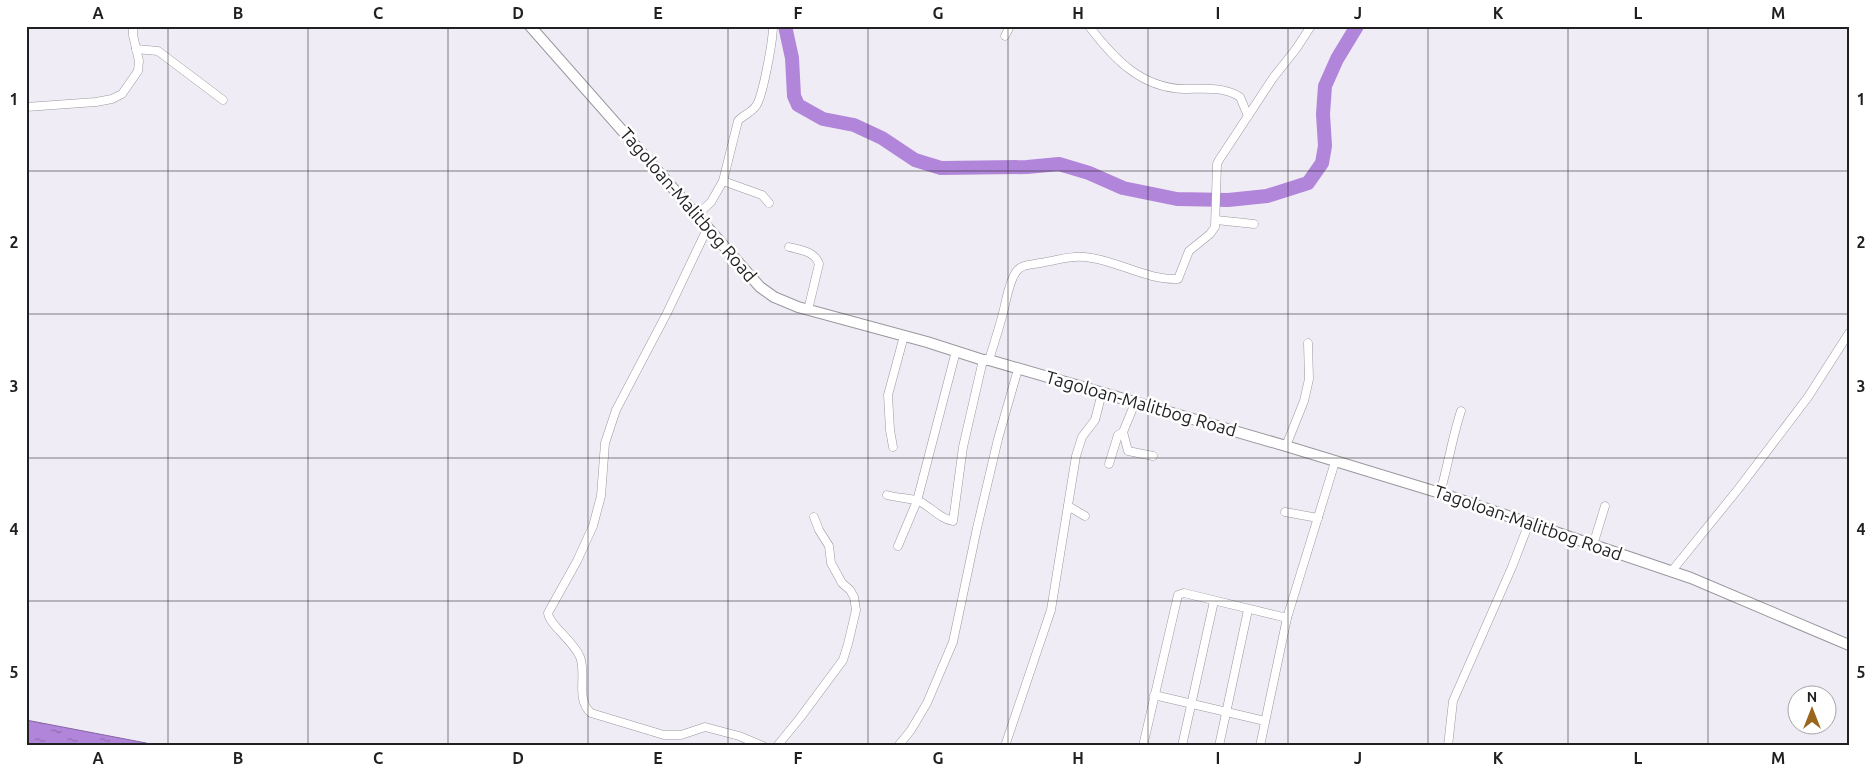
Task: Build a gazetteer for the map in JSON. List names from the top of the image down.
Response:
{
  "streets": {
    "main road": ["Tagoloan-Malitbog Road"]
  },
  "north": "top",
  "grid": {
    "columns": [
      "A",
      "B",
      "C",
      "D",
      "E",
      "F",
      "G",
      "H",
      "I",
      "J",
      "K",
      "L",
      "M"
    ],
    "rows": [
      "1",
      "2",
      "3",
      "4",
      "5"
    ]
  }
}
